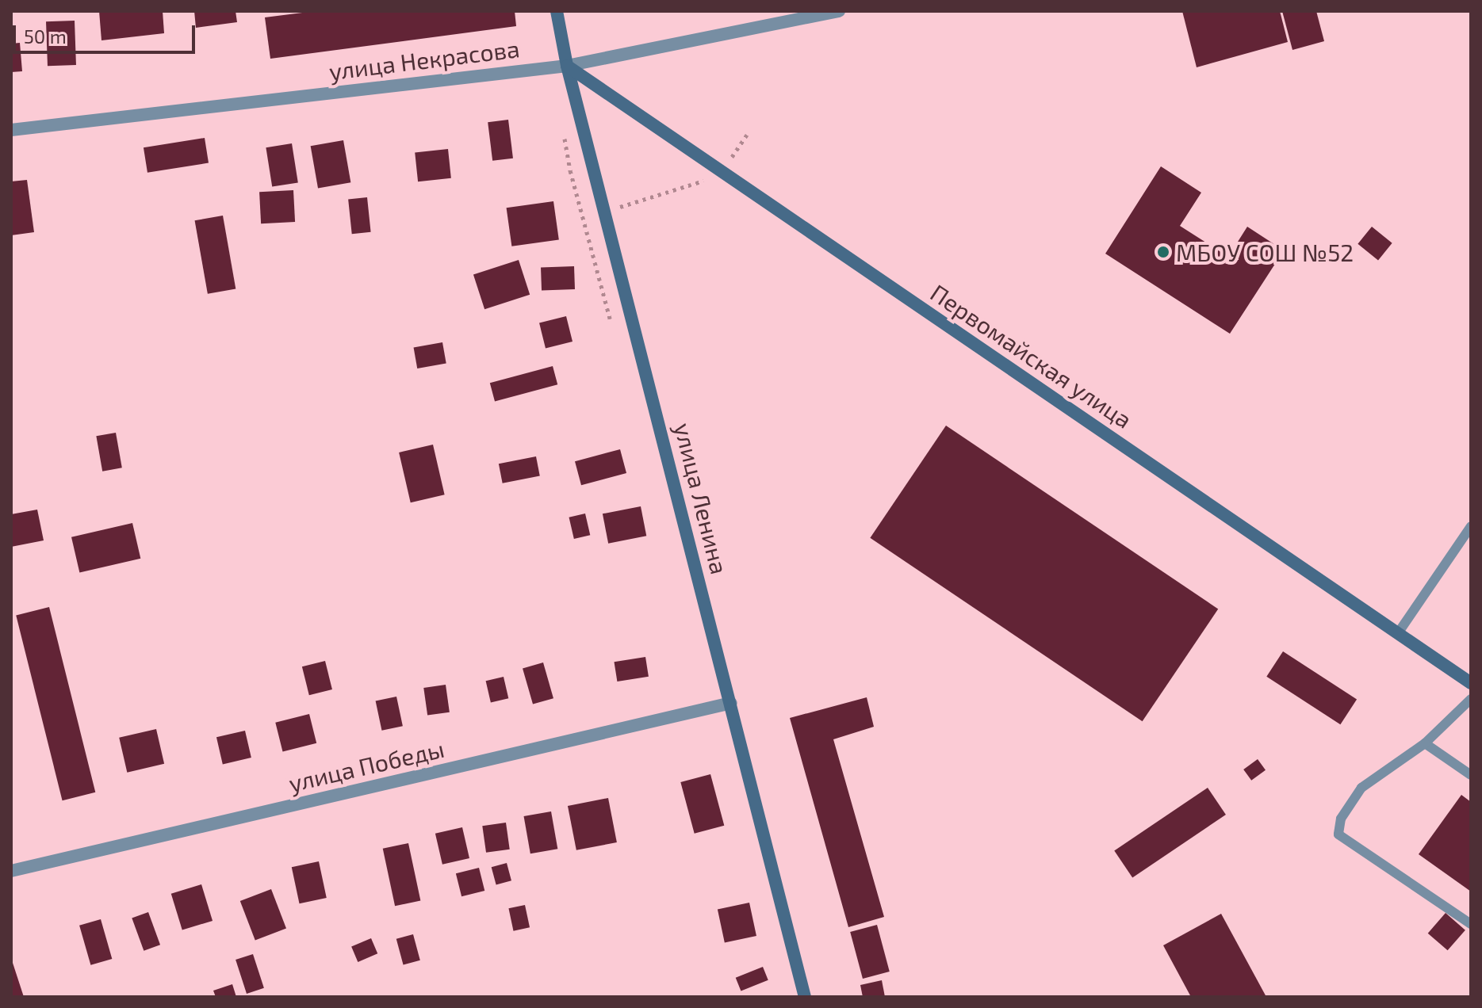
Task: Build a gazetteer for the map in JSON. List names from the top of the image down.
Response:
{
  "streets": {
    "street": [
      "улица Некрасова",
      "Первомайская улица",
      "улица Ленина",
      "улица Победы"
    ]
  },
  "crossings": [
    ["улица Некрасова", "Первомайская улица"],
    ["улица Некрасова", "улица Ленина"],
    ["Первомайская улица", "улица Ленина"],
    ["улица Ленина", "улица Победы"]
  ],
  "places": ["МБОУ СОШ №52"],
  "scale_bar": "50 m"
}
